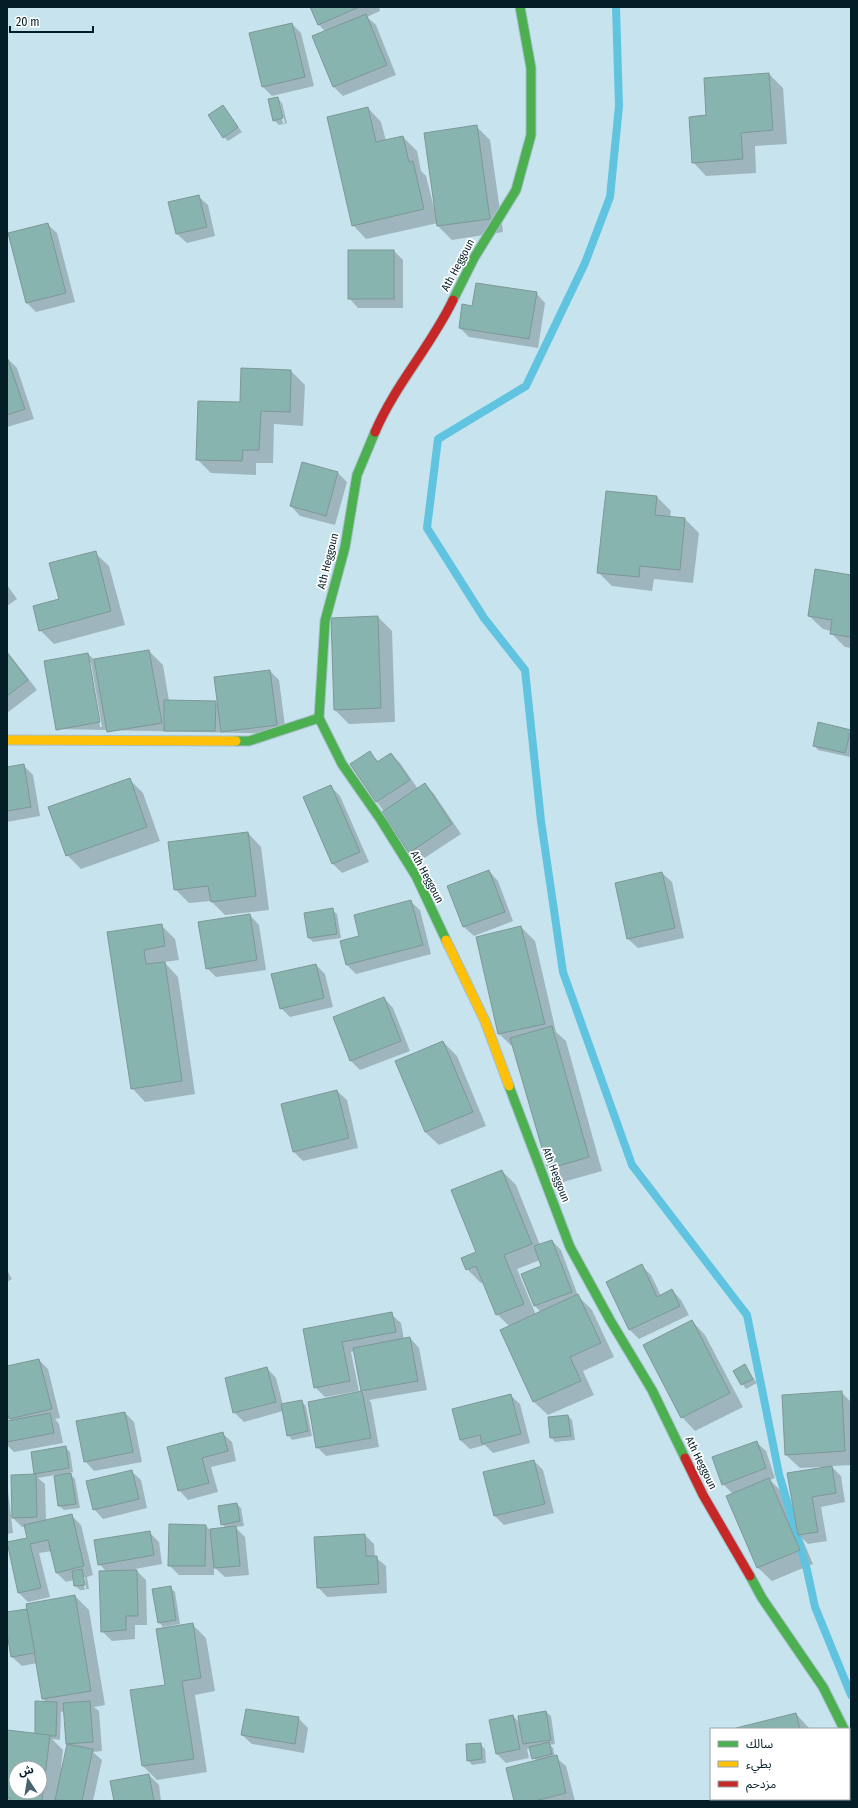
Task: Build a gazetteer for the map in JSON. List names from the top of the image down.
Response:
{
  "streets": {
    "street": ["Ath Heggoun"]
  },
  "legend": ["سالك", "بطيء", "مزدحم"],
  "scale_bar": "20 m",
  "north": "top"
}
